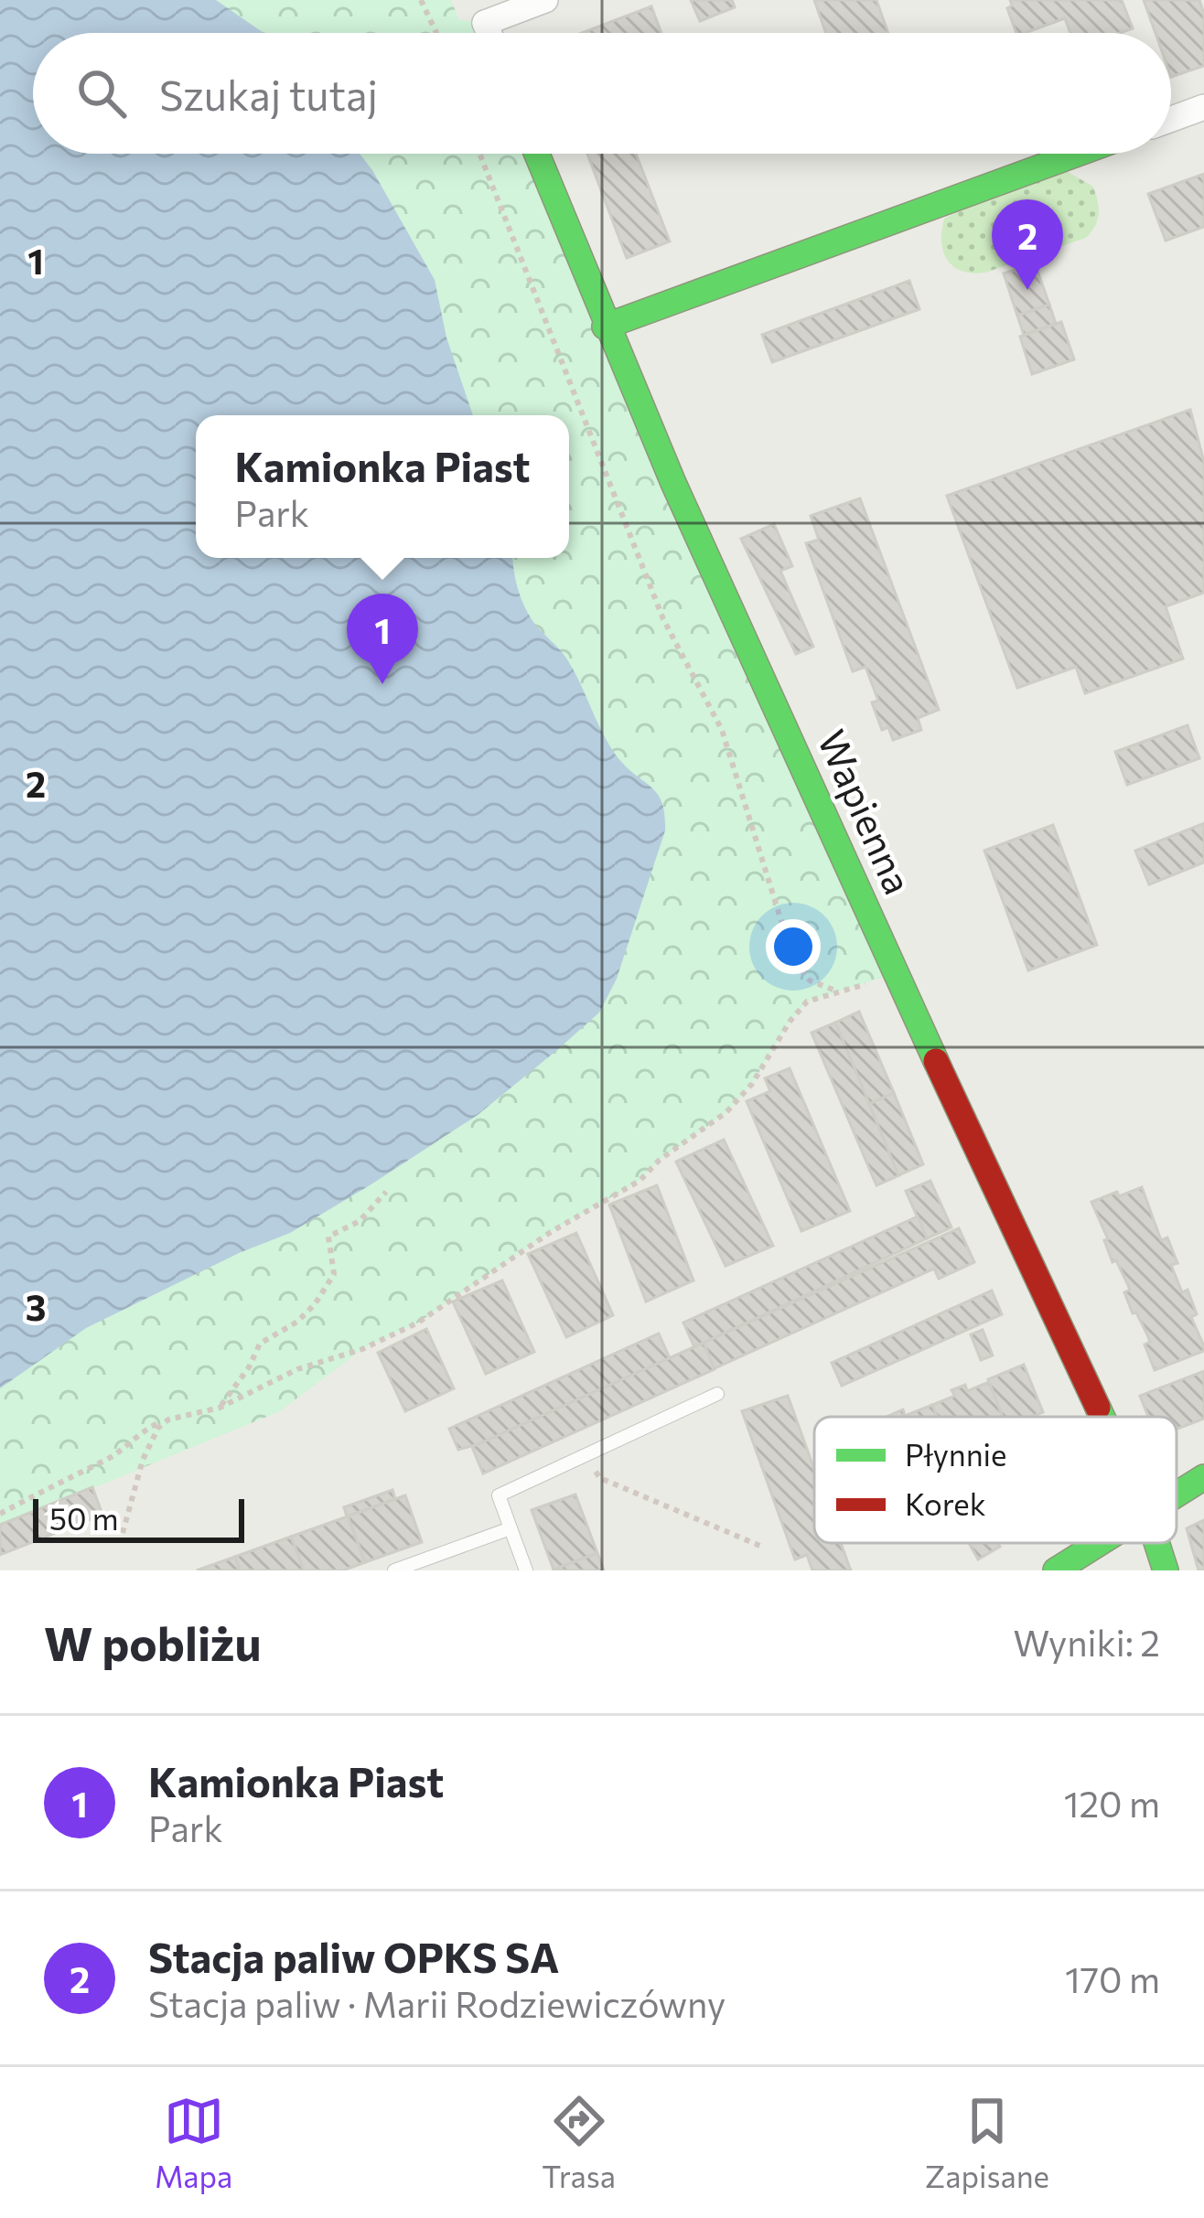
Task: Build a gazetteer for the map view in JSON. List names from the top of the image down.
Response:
{
  "streets": {
    "street": ["Wapienna"]
  },
  "legend": ["Płynnie", "Korek"],
  "scale_bar": "50 m",
  "page": {
    "search": "Szukaj tutaj",
    "pins": ["2", "1"],
    "popup": ["Kamionka Piast", "Park"],
    "scale": "50 m",
    "heading": ["W pobliżu", "Wyniki: 2"],
    "list": [
      {
        "mark": "1",
        "name": "Kamionka Piast",
        "note": "Park",
        "value": "120 m"
      },
      {
        "mark": "2",
        "name": "Stacja paliw OPKS SA",
        "note": "Stacja paliw · Marii Rodziewiczówny",
        "value": "170 m"
      }
    ],
    "nav": ["Mapa", "Trasa", "Zapisane"]
  },
  "grid": {
    "rows": ["1", "2", "3"]
  }
}
